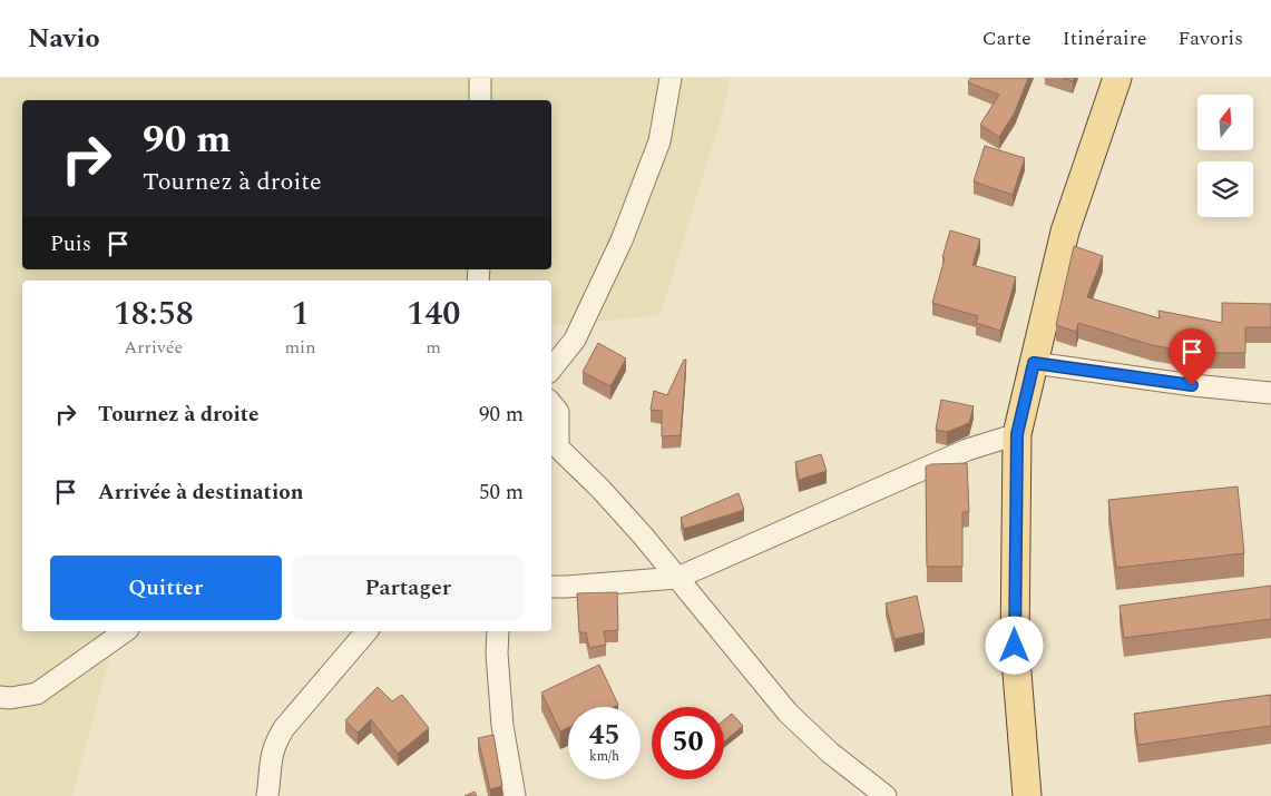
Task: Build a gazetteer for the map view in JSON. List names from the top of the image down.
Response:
{
  "north": "top",
  "page": {
    "header": "Navio",
    "nav": ["Carte", "Itinéraire", "Favoris"],
    "turn": ["90 m", "Tournez à droite"],
    "then": "Puis",
    "eta": [
      "18:58",
      "Arrivée",
      "1",
      "min",
      "140",
      "m"
    ],
    "list": [
      {
        "name": "Tournez à droite",
        "value": "90 m"
      },
      {
        "name": "Arrivée à destination",
        "value": "50 m"
      }
    ],
    "buttons": ["Quitter", "Partager"],
    "speed": "45 km/h",
    "limit": "50"
  }
}
